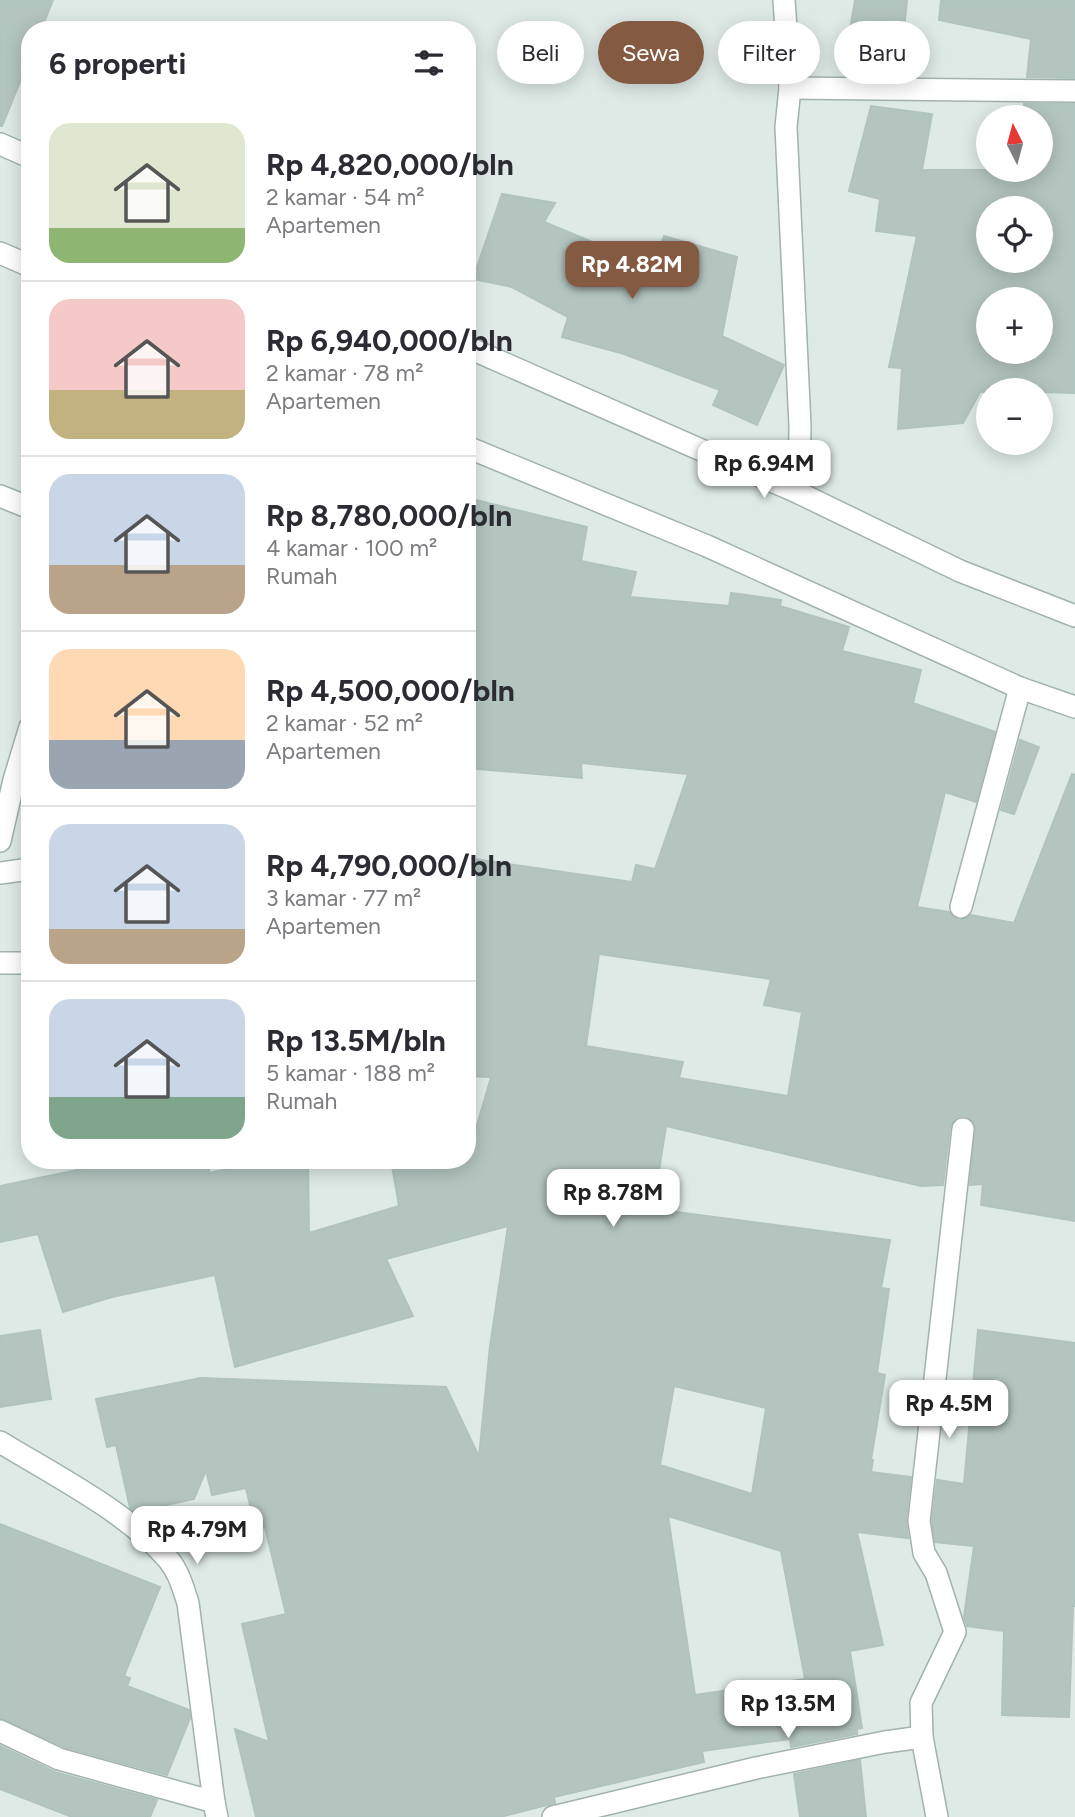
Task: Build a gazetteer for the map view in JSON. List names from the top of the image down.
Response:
{
  "north": "top",
  "page": {
    "chip": [
      "Beli",
      "Sewa",
      "Filter",
      "Baru"
    ],
    "heading": "6 properti",
    "map_buttons": ["+", "−"],
    "list": [
      {
        "name": "Rp 4,820,000/bln",
        "note": "2 kamar · 54 m² · Apartemen"
      },
      {
        "name": "Rp 6,940,000/bln",
        "note": "2 kamar · 78 m² · Apartemen"
      },
      {
        "name": "Rp 8,780,000/bln",
        "note": "4 kamar · 100 m² · Rumah"
      },
      {
        "name": "Rp 4,500,000/bln",
        "note": "2 kamar · 52 m² · Apartemen"
      },
      {
        "name": "Rp 4,790,000/bln",
        "note": "3 kamar · 77 m² · Apartemen"
      },
      {
        "name": "Rp 13.5M/bln",
        "note": "5 kamar · 188 m² · Rumah"
      }
    ],
    "price": [
      "Rp 4.82M",
      "Rp 6.94M",
      "Rp 8.78M",
      "Rp 4.5M",
      "Rp 4.79M",
      "Rp 13.5M"
    ]
  }
}
